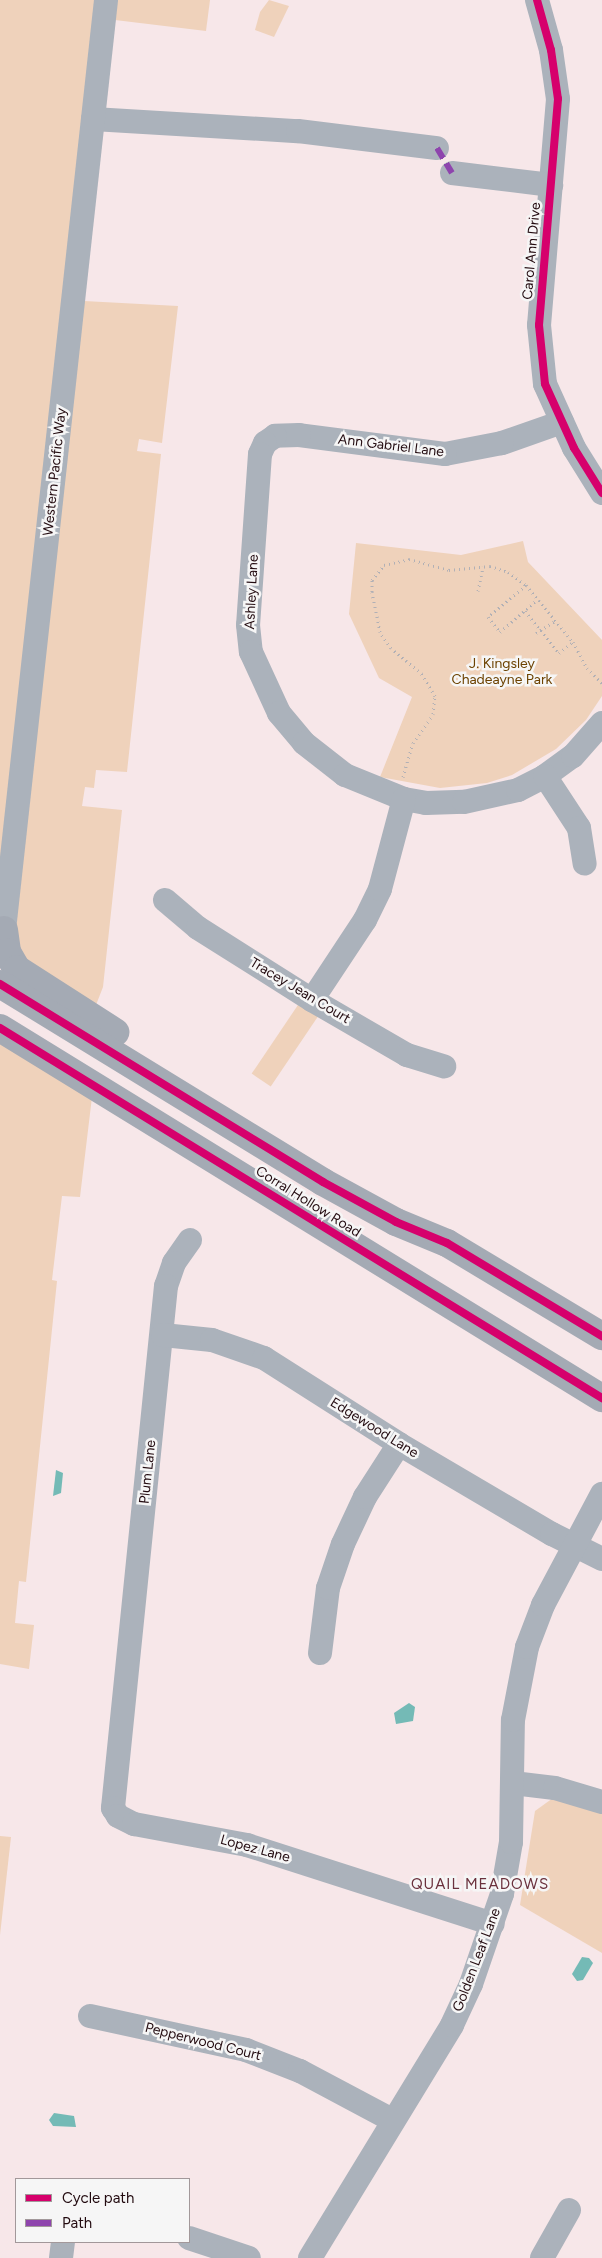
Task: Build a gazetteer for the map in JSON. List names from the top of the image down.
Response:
{
  "streets": {
    "main road": ["Corral Hollow Road"],
    "street": [
      "Carol Ann Drive",
      "Ann Gabriel Lane",
      "Western Pacific Way",
      "Ashley Lane",
      "Tracey Jean Court",
      "Edgewood Lane",
      "Plum Lane",
      "Lopez Lane",
      "Golden Leaf Lane",
      "Pepperwood Court"
    ]
  },
  "crossings": [
    ["Carol Ann Drive", "Ann Gabriel Lane"],
    ["Ann Gabriel Lane", "Ashley Lane"],
    ["Edgewood Lane", "Plum Lane"],
    ["Edgewood Lane", "Golden Leaf Lane"],
    ["Plum Lane", "Lopez Lane"],
    ["Lopez Lane", "Golden Leaf Lane"],
    ["Golden Leaf Lane", "Pepperwood Court"]
  ],
  "districts": ["QUAIL MEADOWS"],
  "parks": ["J. Kingsley Chadeayne Park"],
  "legend": ["Cycle path", "Path"]
}
